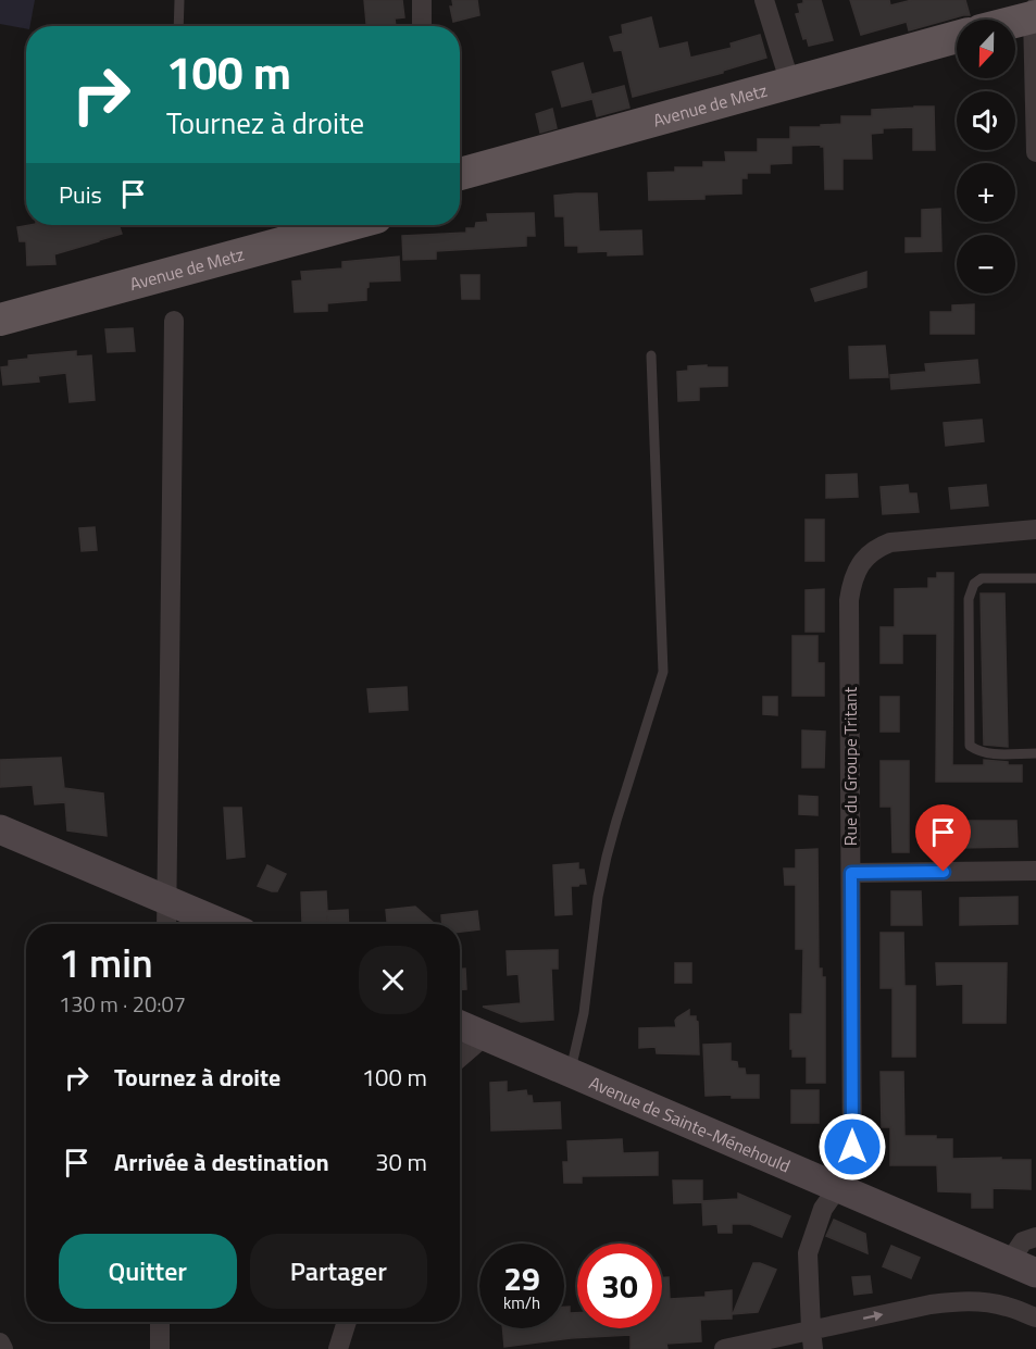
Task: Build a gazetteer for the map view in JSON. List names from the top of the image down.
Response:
{
  "streets": {
    "main road": ["Avenue de Metz", "Avenue de Sainte-Ménehould"],
    "street": ["Rue du Groupe Tritant"]
  },
  "crossings": [
    ["Rue du Groupe Tritant", "Avenue de Sainte-Ménehould"]
  ],
  "north": "bottom",
  "page": {
    "map_buttons": ["+", "−"],
    "turn": ["100 m", "Tournez à droite"],
    "then": "Puis",
    "heading": ["1 min", "130 m · 20:07"],
    "list": [
      {
        "name": "Tournez à droite",
        "value": "100 m"
      },
      {
        "name": "Arrivée à destination",
        "value": "30 m"
      }
    ],
    "buttons": ["Quitter", "Partager"],
    "speed": "29 km/h",
    "limit": "30"
  }
}
